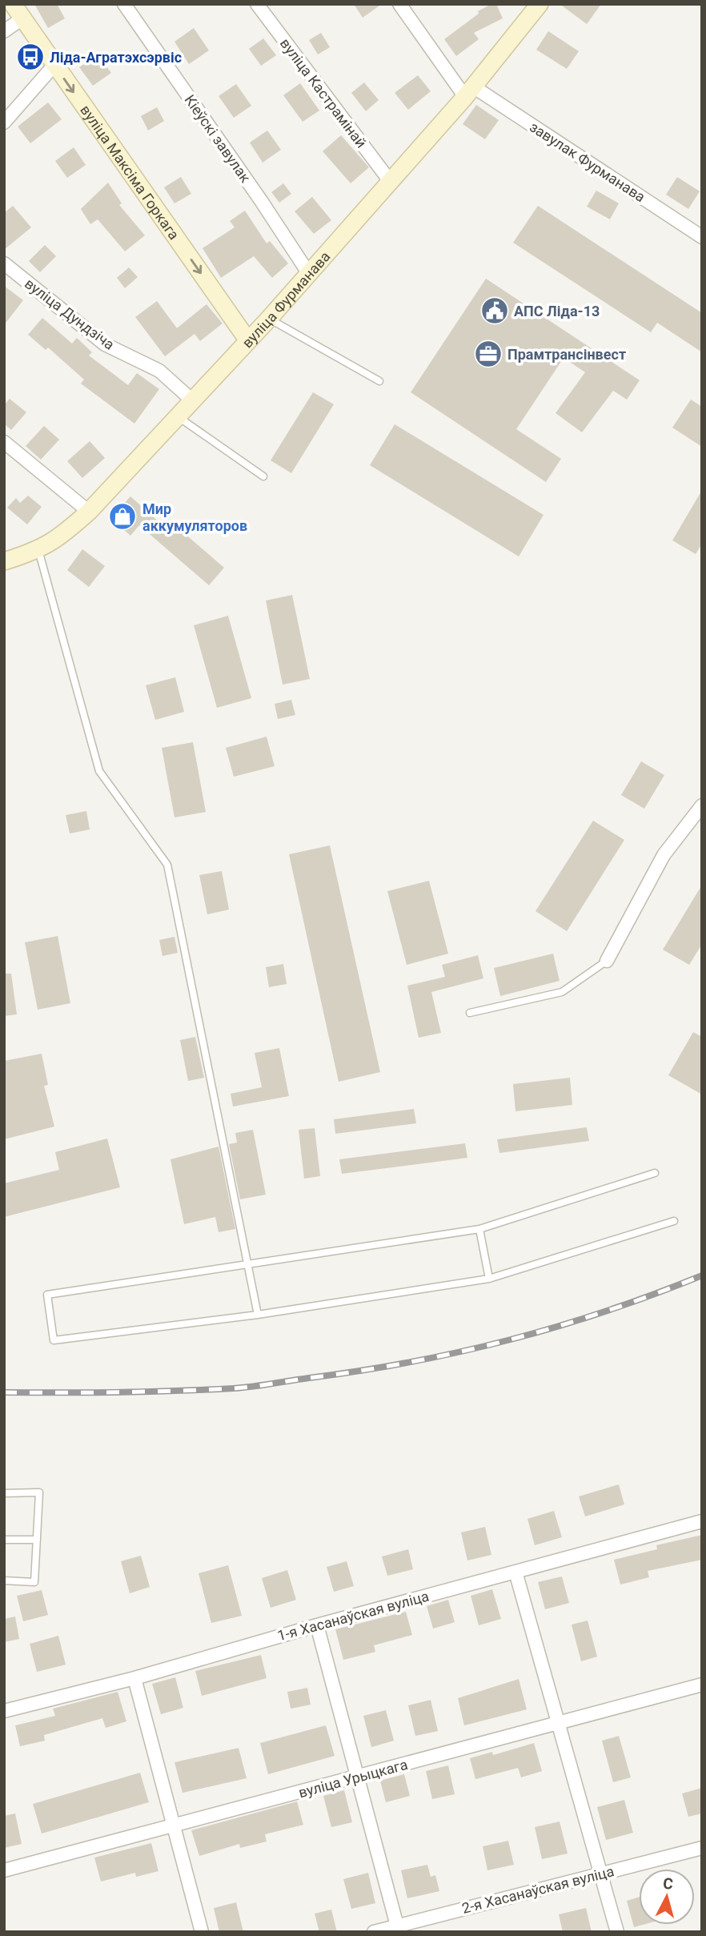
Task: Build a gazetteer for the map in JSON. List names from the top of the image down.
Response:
{
  "streets": {
    "street": [
      "вуліца Кастрамінай",
      "Кіеўскі завулак",
      "завулак Фурманава",
      "вуліца Максіма Горкага",
      "вуліца Фурманава",
      "вуліца Дундзіча",
      "1-я Хасанаўская вуліца",
      "вуліца Урыцкага",
      "2-я Хасанаўская вуліца"
    ]
  },
  "crossings": [
    ["вуліца Кастрамінай", "вуліца Фурманава"],
    ["Кіеўскі завулак", "вуліца Фурманава"],
    ["завулак Фурманава", "вуліца Фурманава"],
    ["вуліца Максіма Горкага", "вуліца Фурманава"],
    ["вуліца Фурманава", "вуліца Дундзіча"]
  ],
  "one_way": ["вуліца Максіма Горкага"],
  "places": {
    "bus stop": ["Ліда-Агратэхсэрвіс"],
    "public building": ["АПС Ліда-13"],
    "office": ["Прамтрансінвест"],
    "shop": ["Мир аккумуляторов"]
  },
  "north": "top"
}
